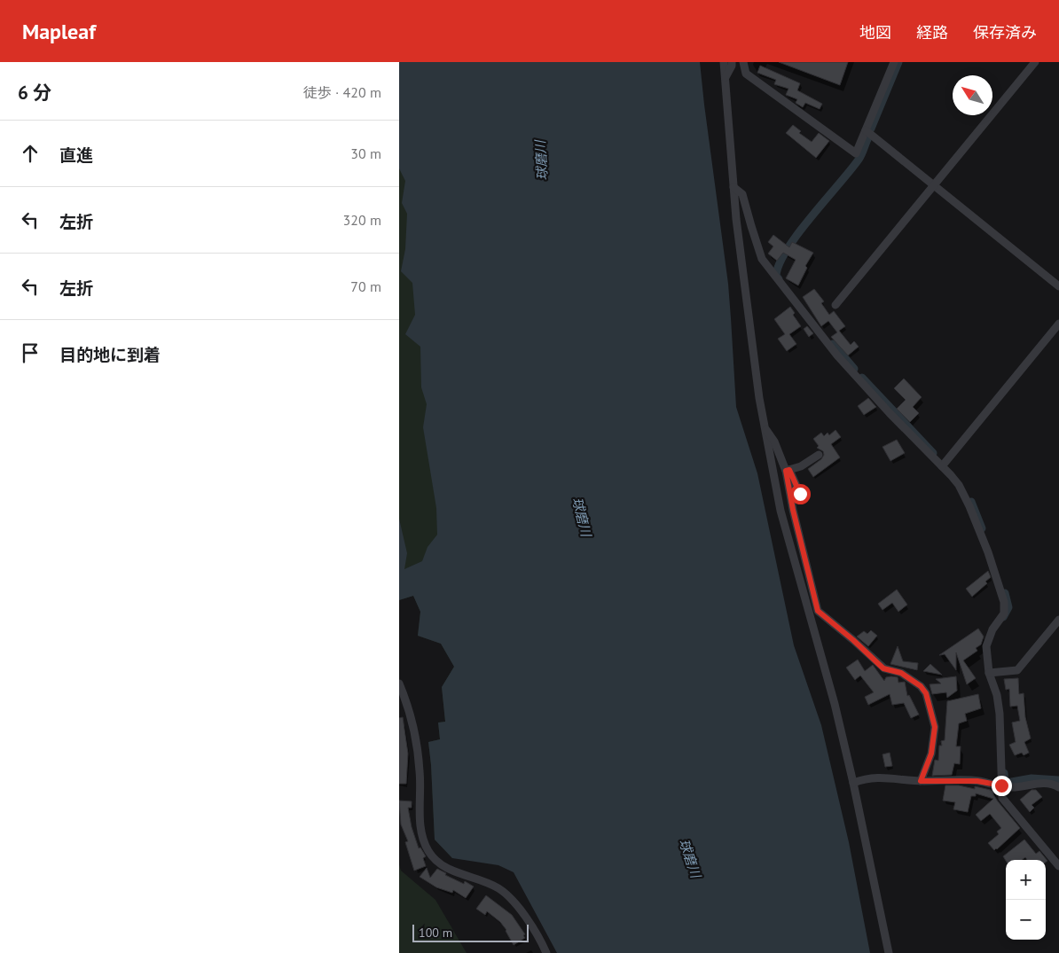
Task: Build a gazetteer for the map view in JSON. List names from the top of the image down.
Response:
{
  "water": ["球磨川"],
  "scale_bar": "100 m",
  "north": "top left",
  "page": {
    "header": "Mapleaf",
    "nav": ["地図", "経路", "保存済み"],
    "heading": ["6 分", "徒歩 · 420 m"],
    "list": [
      ["直進", "30 m"],
      ["左折", "320 m"],
      ["左折", "70 m"],
      "目的地に到着"
    ],
    "map_buttons": ["+", "−"],
    "scale": "100 m"
  }
}
